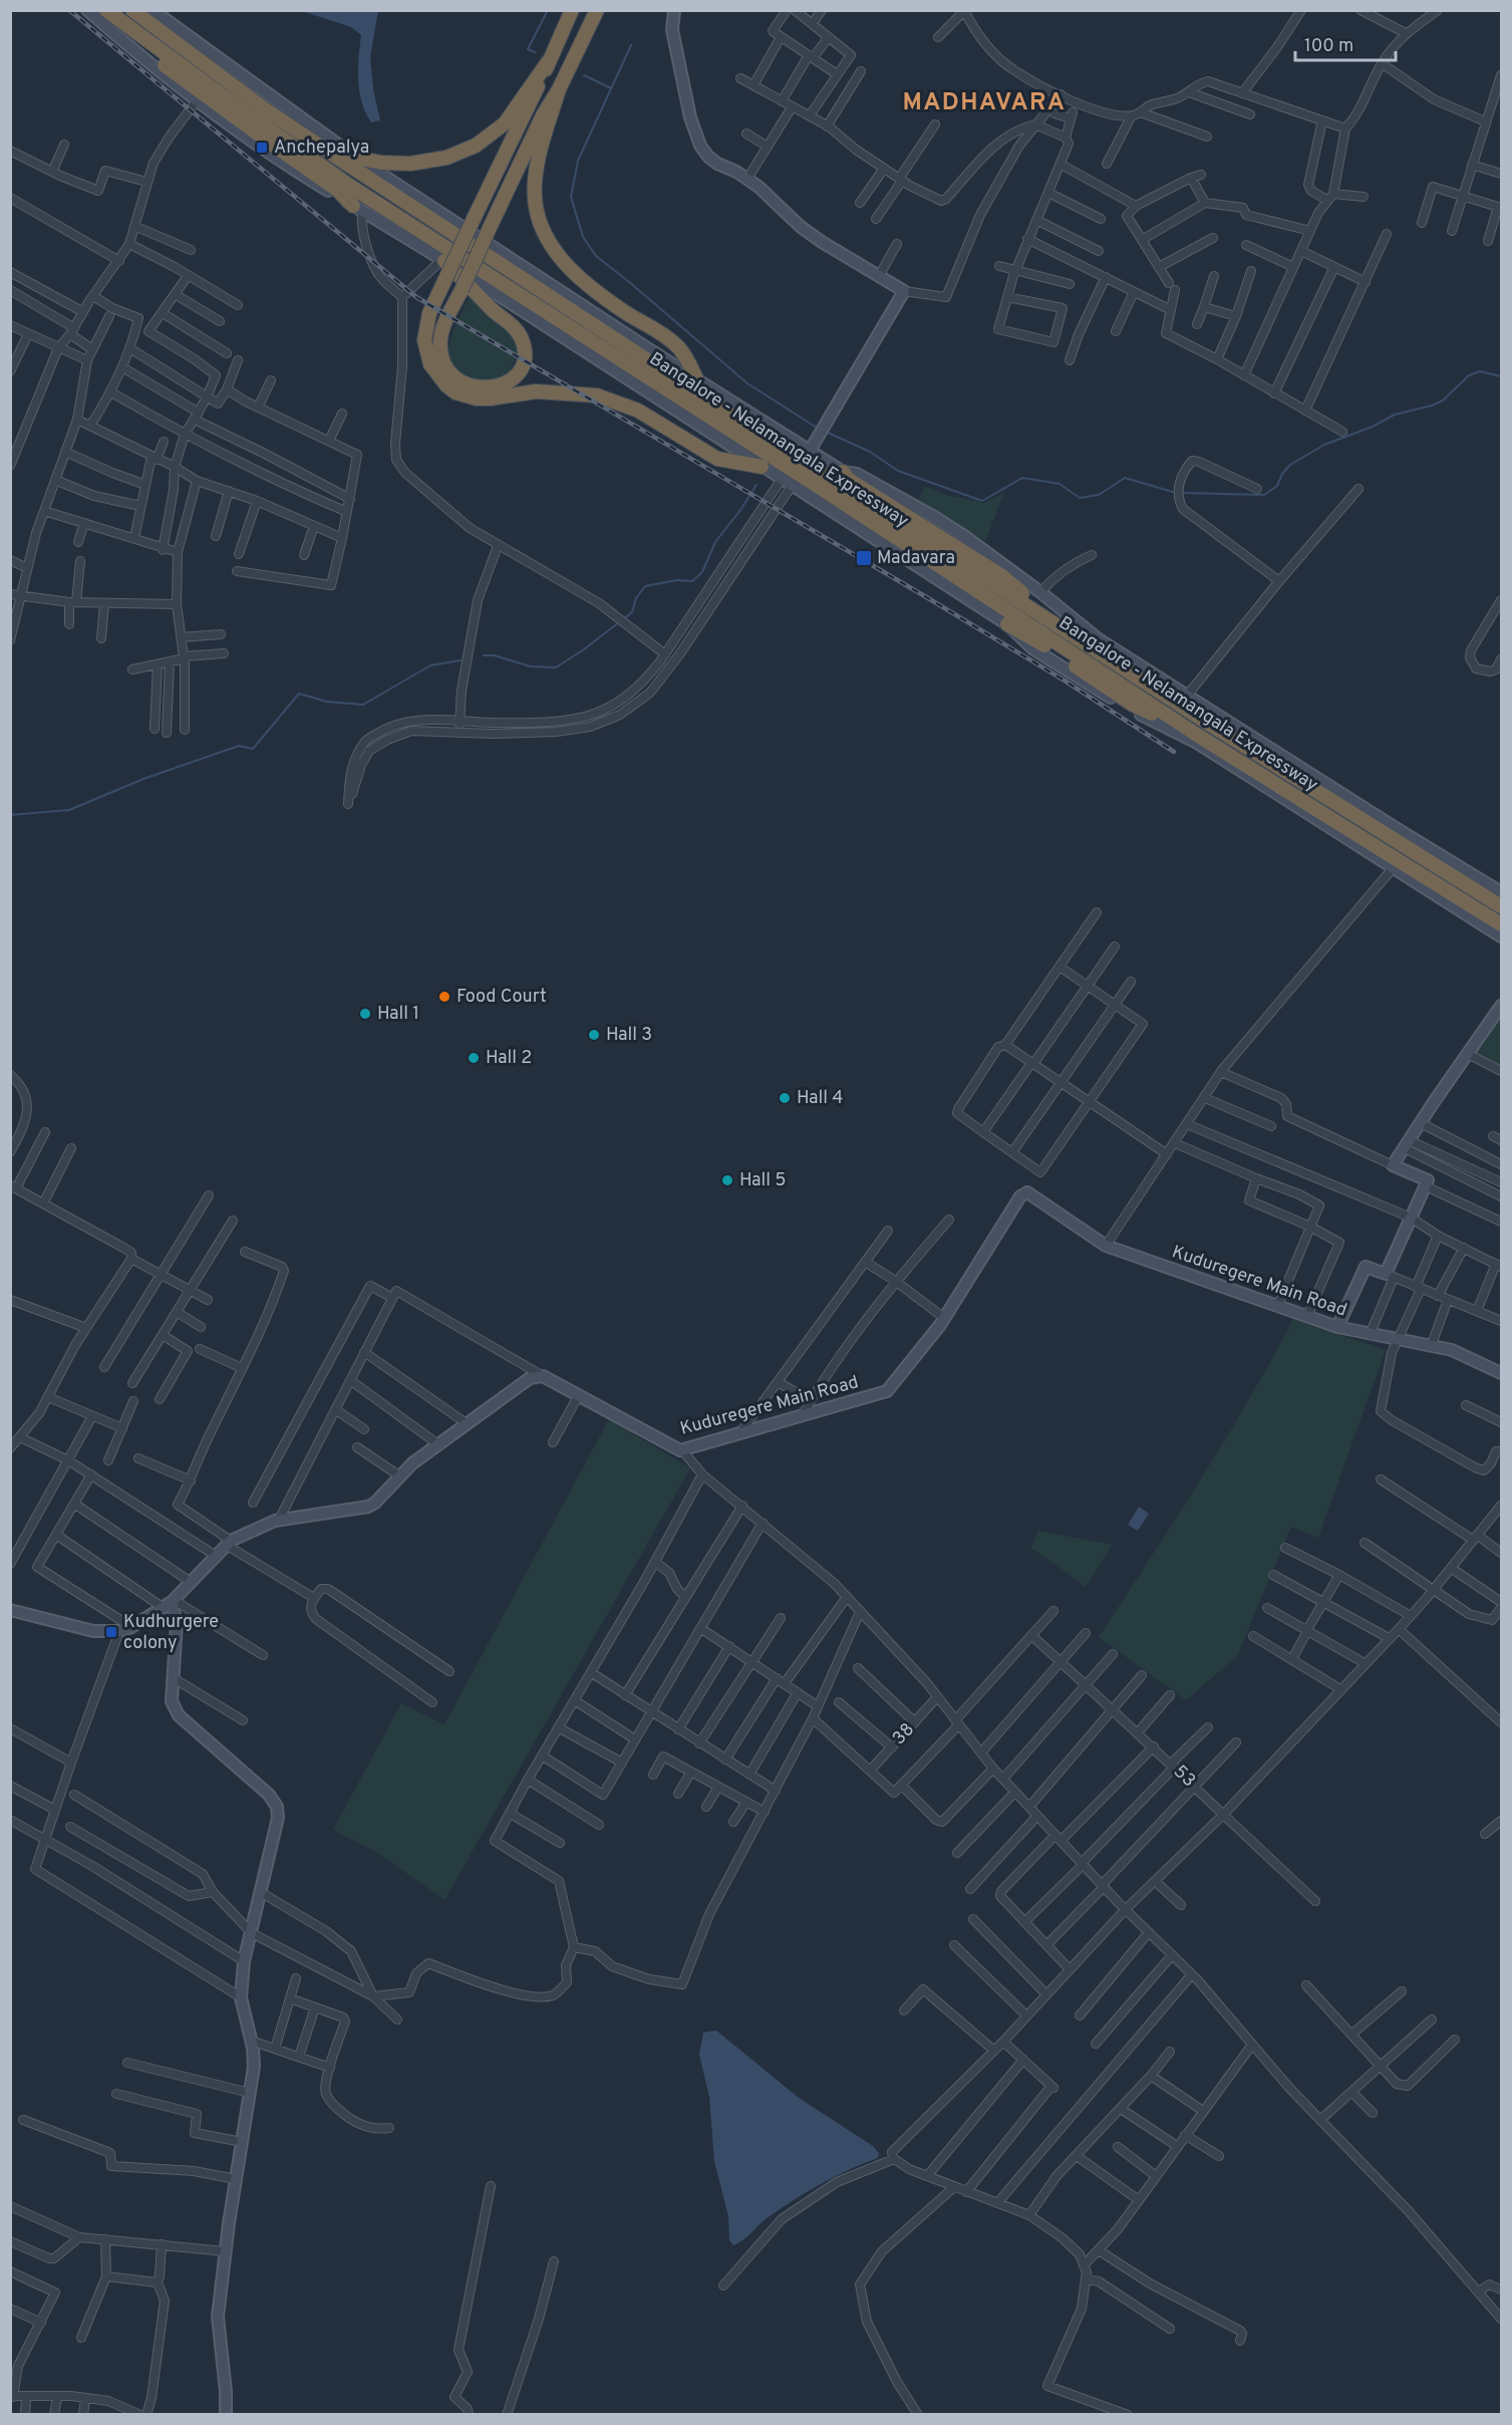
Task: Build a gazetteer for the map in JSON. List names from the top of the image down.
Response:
{
  "streets": {
    "highway": ["Bangalore - Nelamangala Expressway"],
    "street": ["Kuduregere Main Road", "38", "53"]
  },
  "districts": ["MADHAVARA"],
  "places": {
    "transit": ["Anchepalya", "Madavara", "Kudhurgere colony"],
    "other": [
      "Food Court",
      "Hall 1",
      "Hall 3",
      "Hall 2",
      "Hall 4",
      "Hall 5"
    ]
  },
  "scale_bar": "100 m"
}
